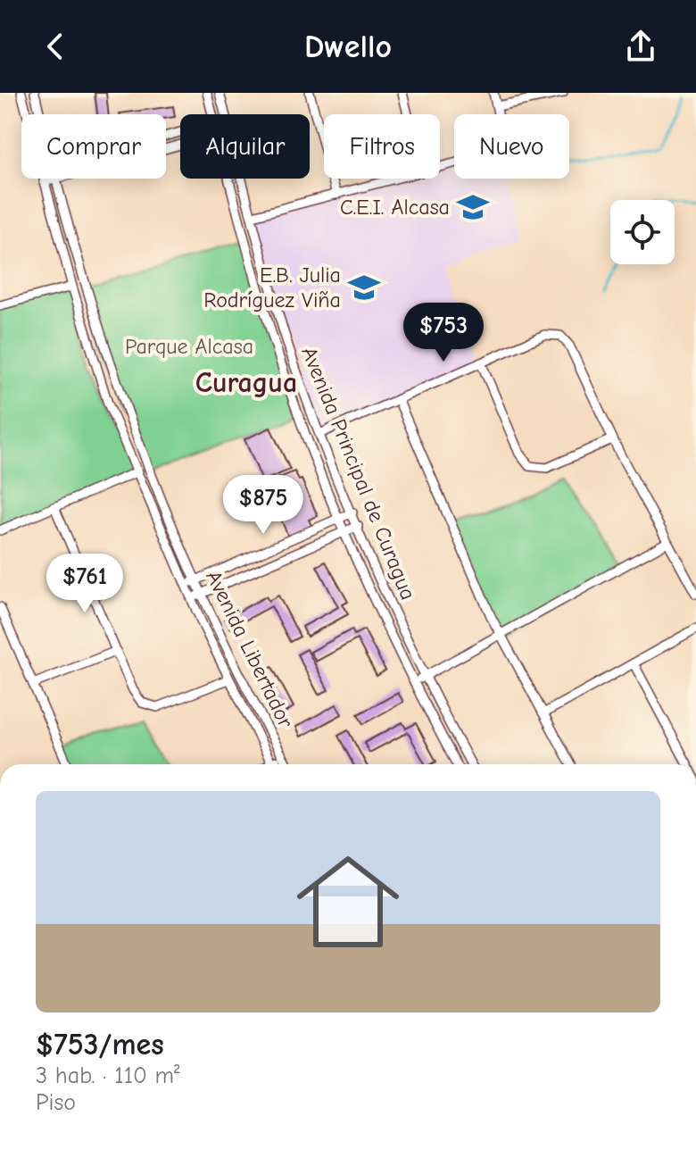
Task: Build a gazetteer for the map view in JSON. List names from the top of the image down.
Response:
{
  "streets": {
    "street": ["Avenida Principal de Curagua", "Avenida Libertador"]
  },
  "districts": ["Curagua"],
  "parks": ["Parque Alcasa"],
  "places": {
    "school or university": ["C.E.I. Alcasa", "E.B. Julia Rodríguez Viña"]
  },
  "page": {
    "header": "Dwello",
    "chip": [
      "Comprar",
      "Alquilar",
      "Filtros",
      "Nuevo"
    ],
    "price": ["$753", "$875", "$761"],
    "list": [
      {
        "name": "$753/mes",
        "note": "3 hab. · 110 m² · Piso"
      }
    ]
  }
}
